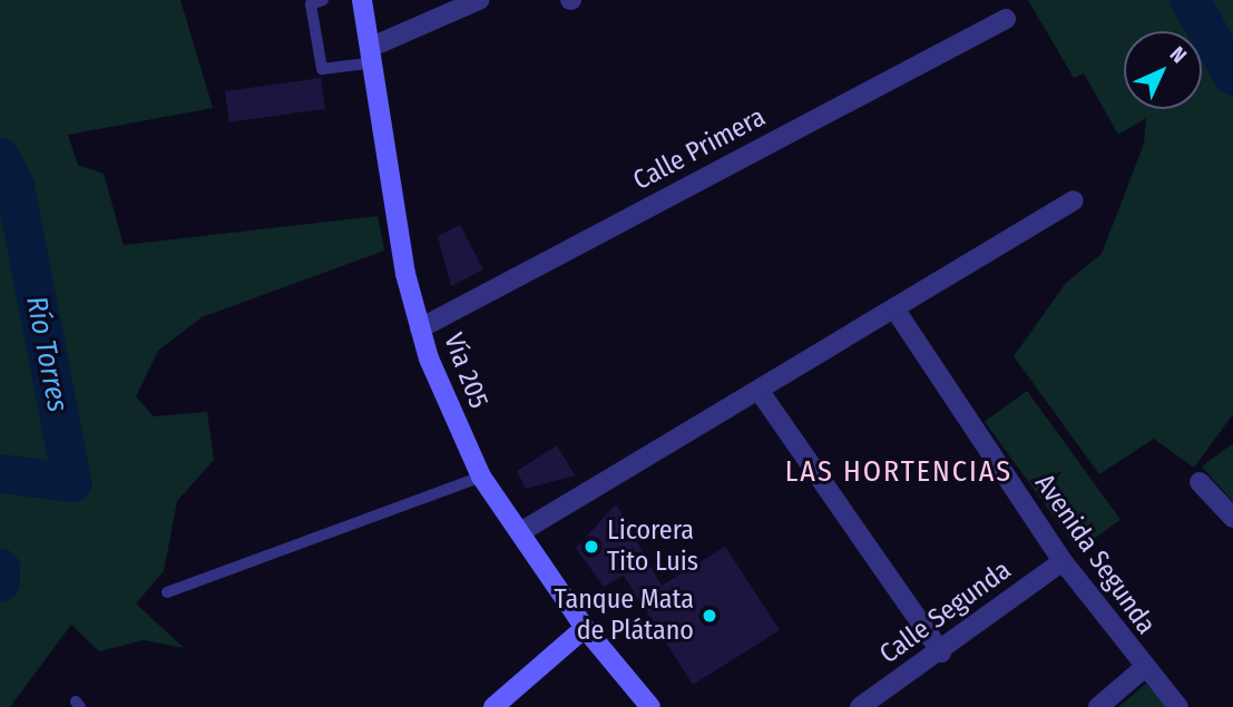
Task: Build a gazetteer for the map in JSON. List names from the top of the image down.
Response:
{
  "streets": {
    "main road": ["Vía 205"],
    "street": ["Calle Primera", "Avenida Segunda", "Calle Segunda"]
  },
  "crossings": [
    ["Calle Primera", "Vía 205"],
    ["Avenida Segunda", "Calle Segunda"]
  ],
  "districts": ["LAS HORTENCIAS"],
  "water": ["Río Torres"],
  "places": ["Licorera Tito Luis", "Tanque Mata de Plátano"],
  "north": "top right"
}
